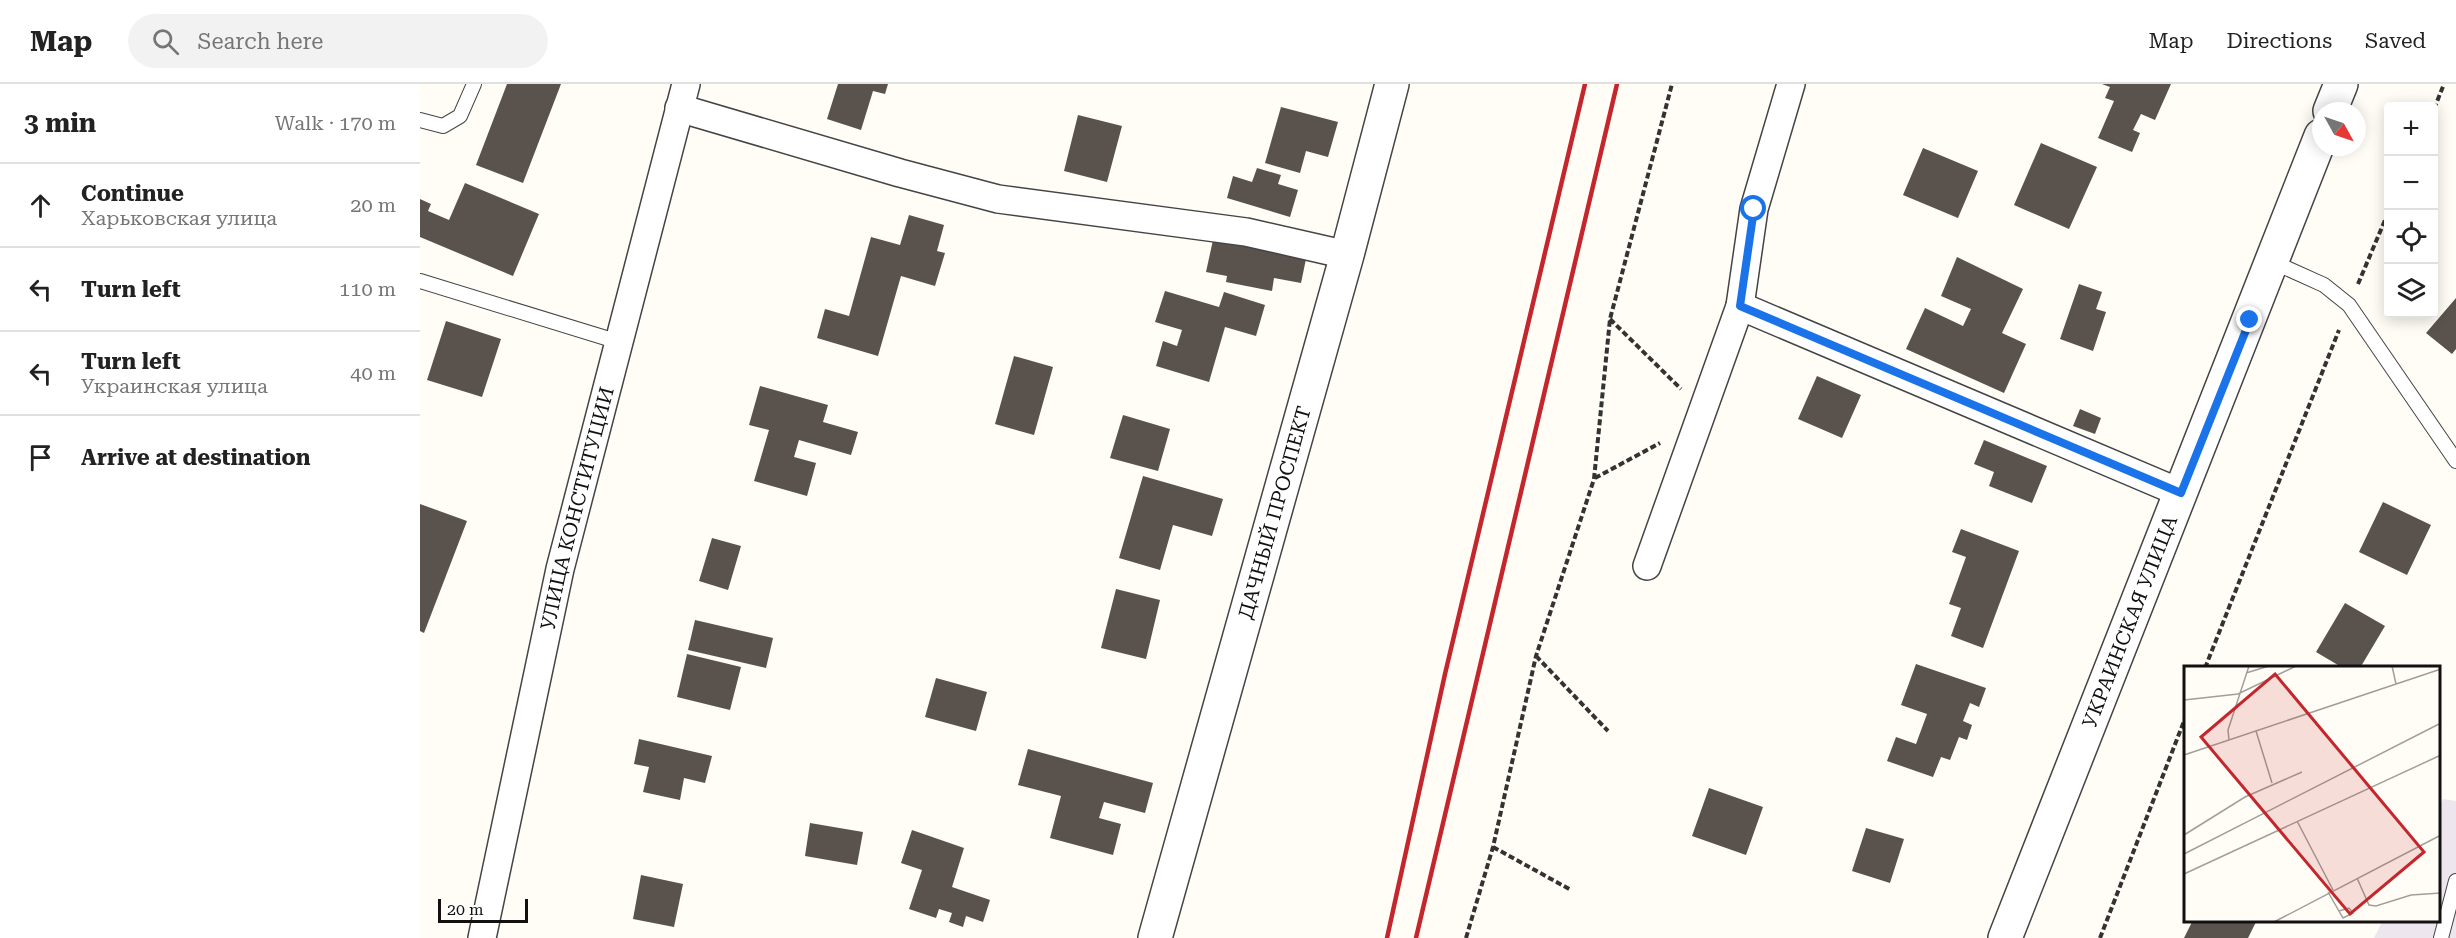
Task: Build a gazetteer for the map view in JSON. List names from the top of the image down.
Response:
{
  "streets": {
    "street": ["УЛИЦА КОНСТИТУЦИИ", "ДАЧНЫЙ ПРОСПЕКТ", "УКРАИНСКАЯ УЛИЦА"]
  },
  "scale_bar": "20 m",
  "north": "bottom right",
  "page": {
    "header": "Map",
    "search": "Search here",
    "nav": ["Map", "Directions", "Saved"],
    "heading": ["3 min", "Walk · 170 m"],
    "map_buttons": ["+", "−"],
    "list": [
      ["Continue", "Харьковская улица", "20 m"],
      ["Turn left", "110 m"],
      ["Turn left", "Украинская улица", "40 m"],
      "Arrive at destination"
    ],
    "scale": "20 m"
  }
}
